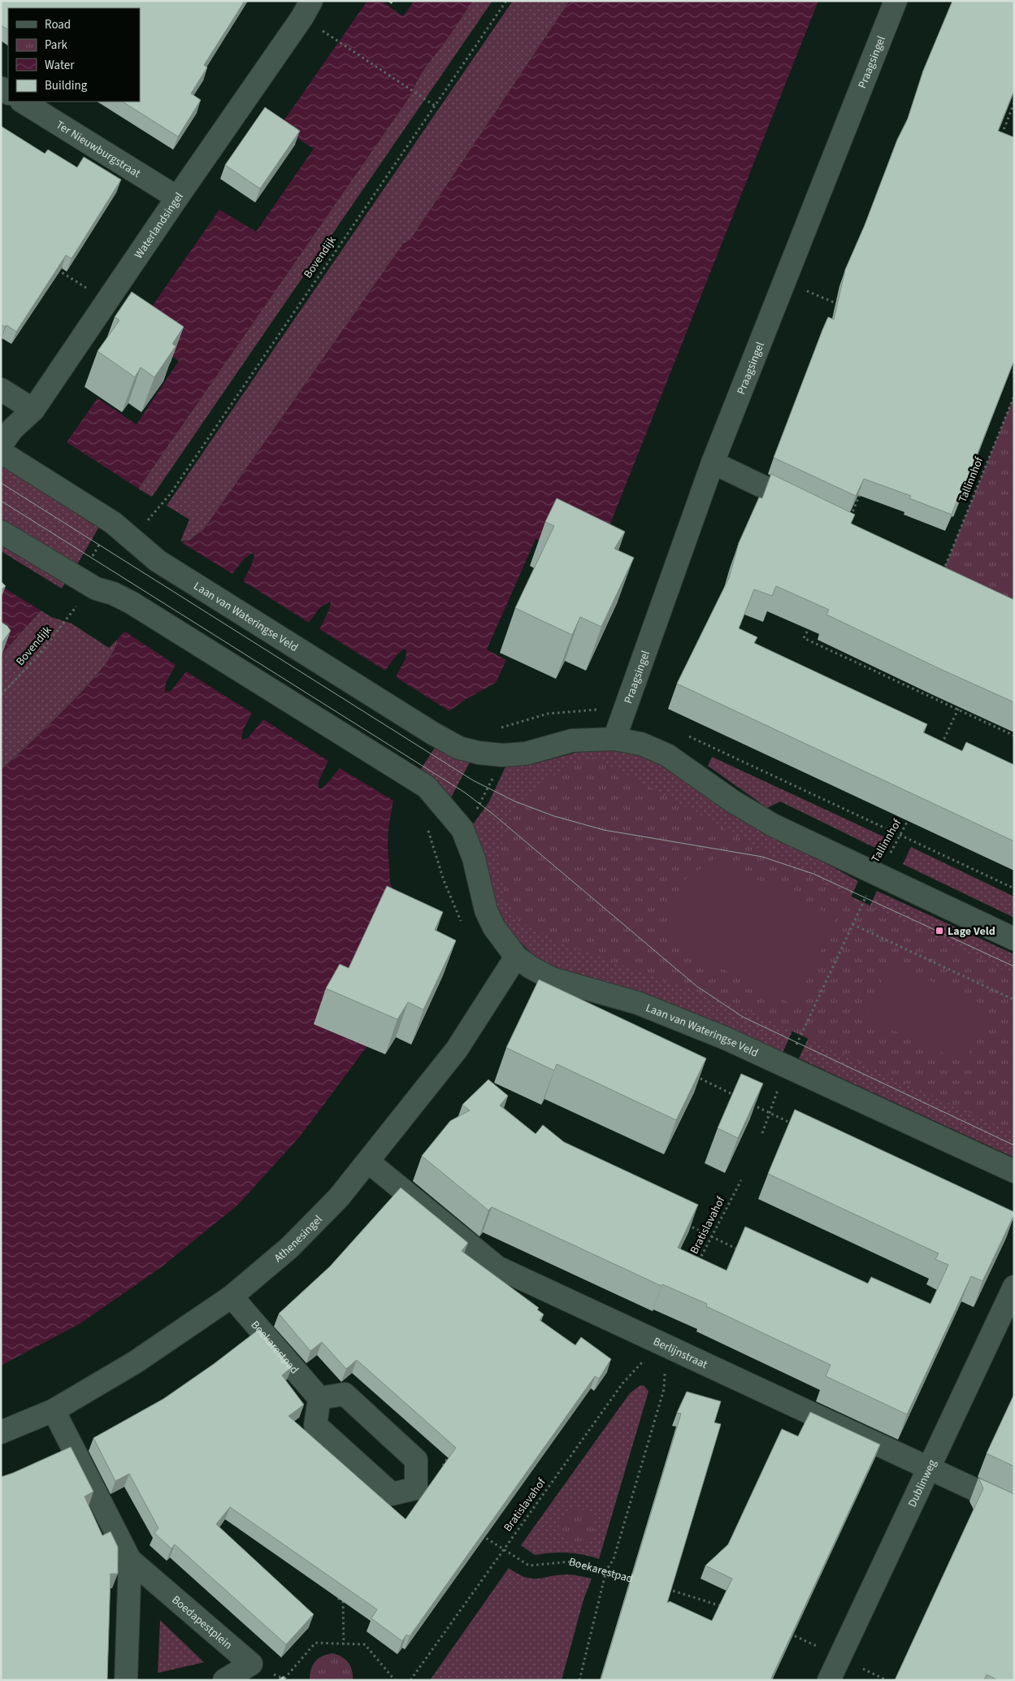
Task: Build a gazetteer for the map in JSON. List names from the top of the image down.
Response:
{
  "streets": {
    "street": [
      "Praagsingel",
      "Ter Nieuwburgstraat",
      "Waterlandsingel",
      "Laan van Wateringse Veld",
      "Athenesingel",
      "Boekarestpad",
      "Berlijnstraat",
      "Dublinweg",
      "Boedapestplein"
    ],
    "path": ["Bovendijk", "Tallinnhof", "Bratislavahof"]
  },
  "crossings": [
    ["Praagsingel", "Laan van Wateringse Veld"],
    ["Ter Nieuwburgstraat", "Waterlandsingel"],
    ["Tallinnhof", "Laan van Wateringse Veld"],
    ["Laan van Wateringse Veld", "Athenesingel"],
    ["Bratislavahof", "Boekarestpad"],
    ["Bratislavahof", "Berlijnstraat"],
    ["Athenesingel", "Boekarestpad"],
    ["Athenesingel", "Berlijnstraat"],
    ["Athenesingel", "Boedapestplein"],
    ["Berlijnstraat", "Dublinweg"]
  ],
  "places": {
    "transit": ["Lage Veld"]
  },
  "legend": [
    "Road",
    "Park",
    "Water",
    "Building"
  ]
}
